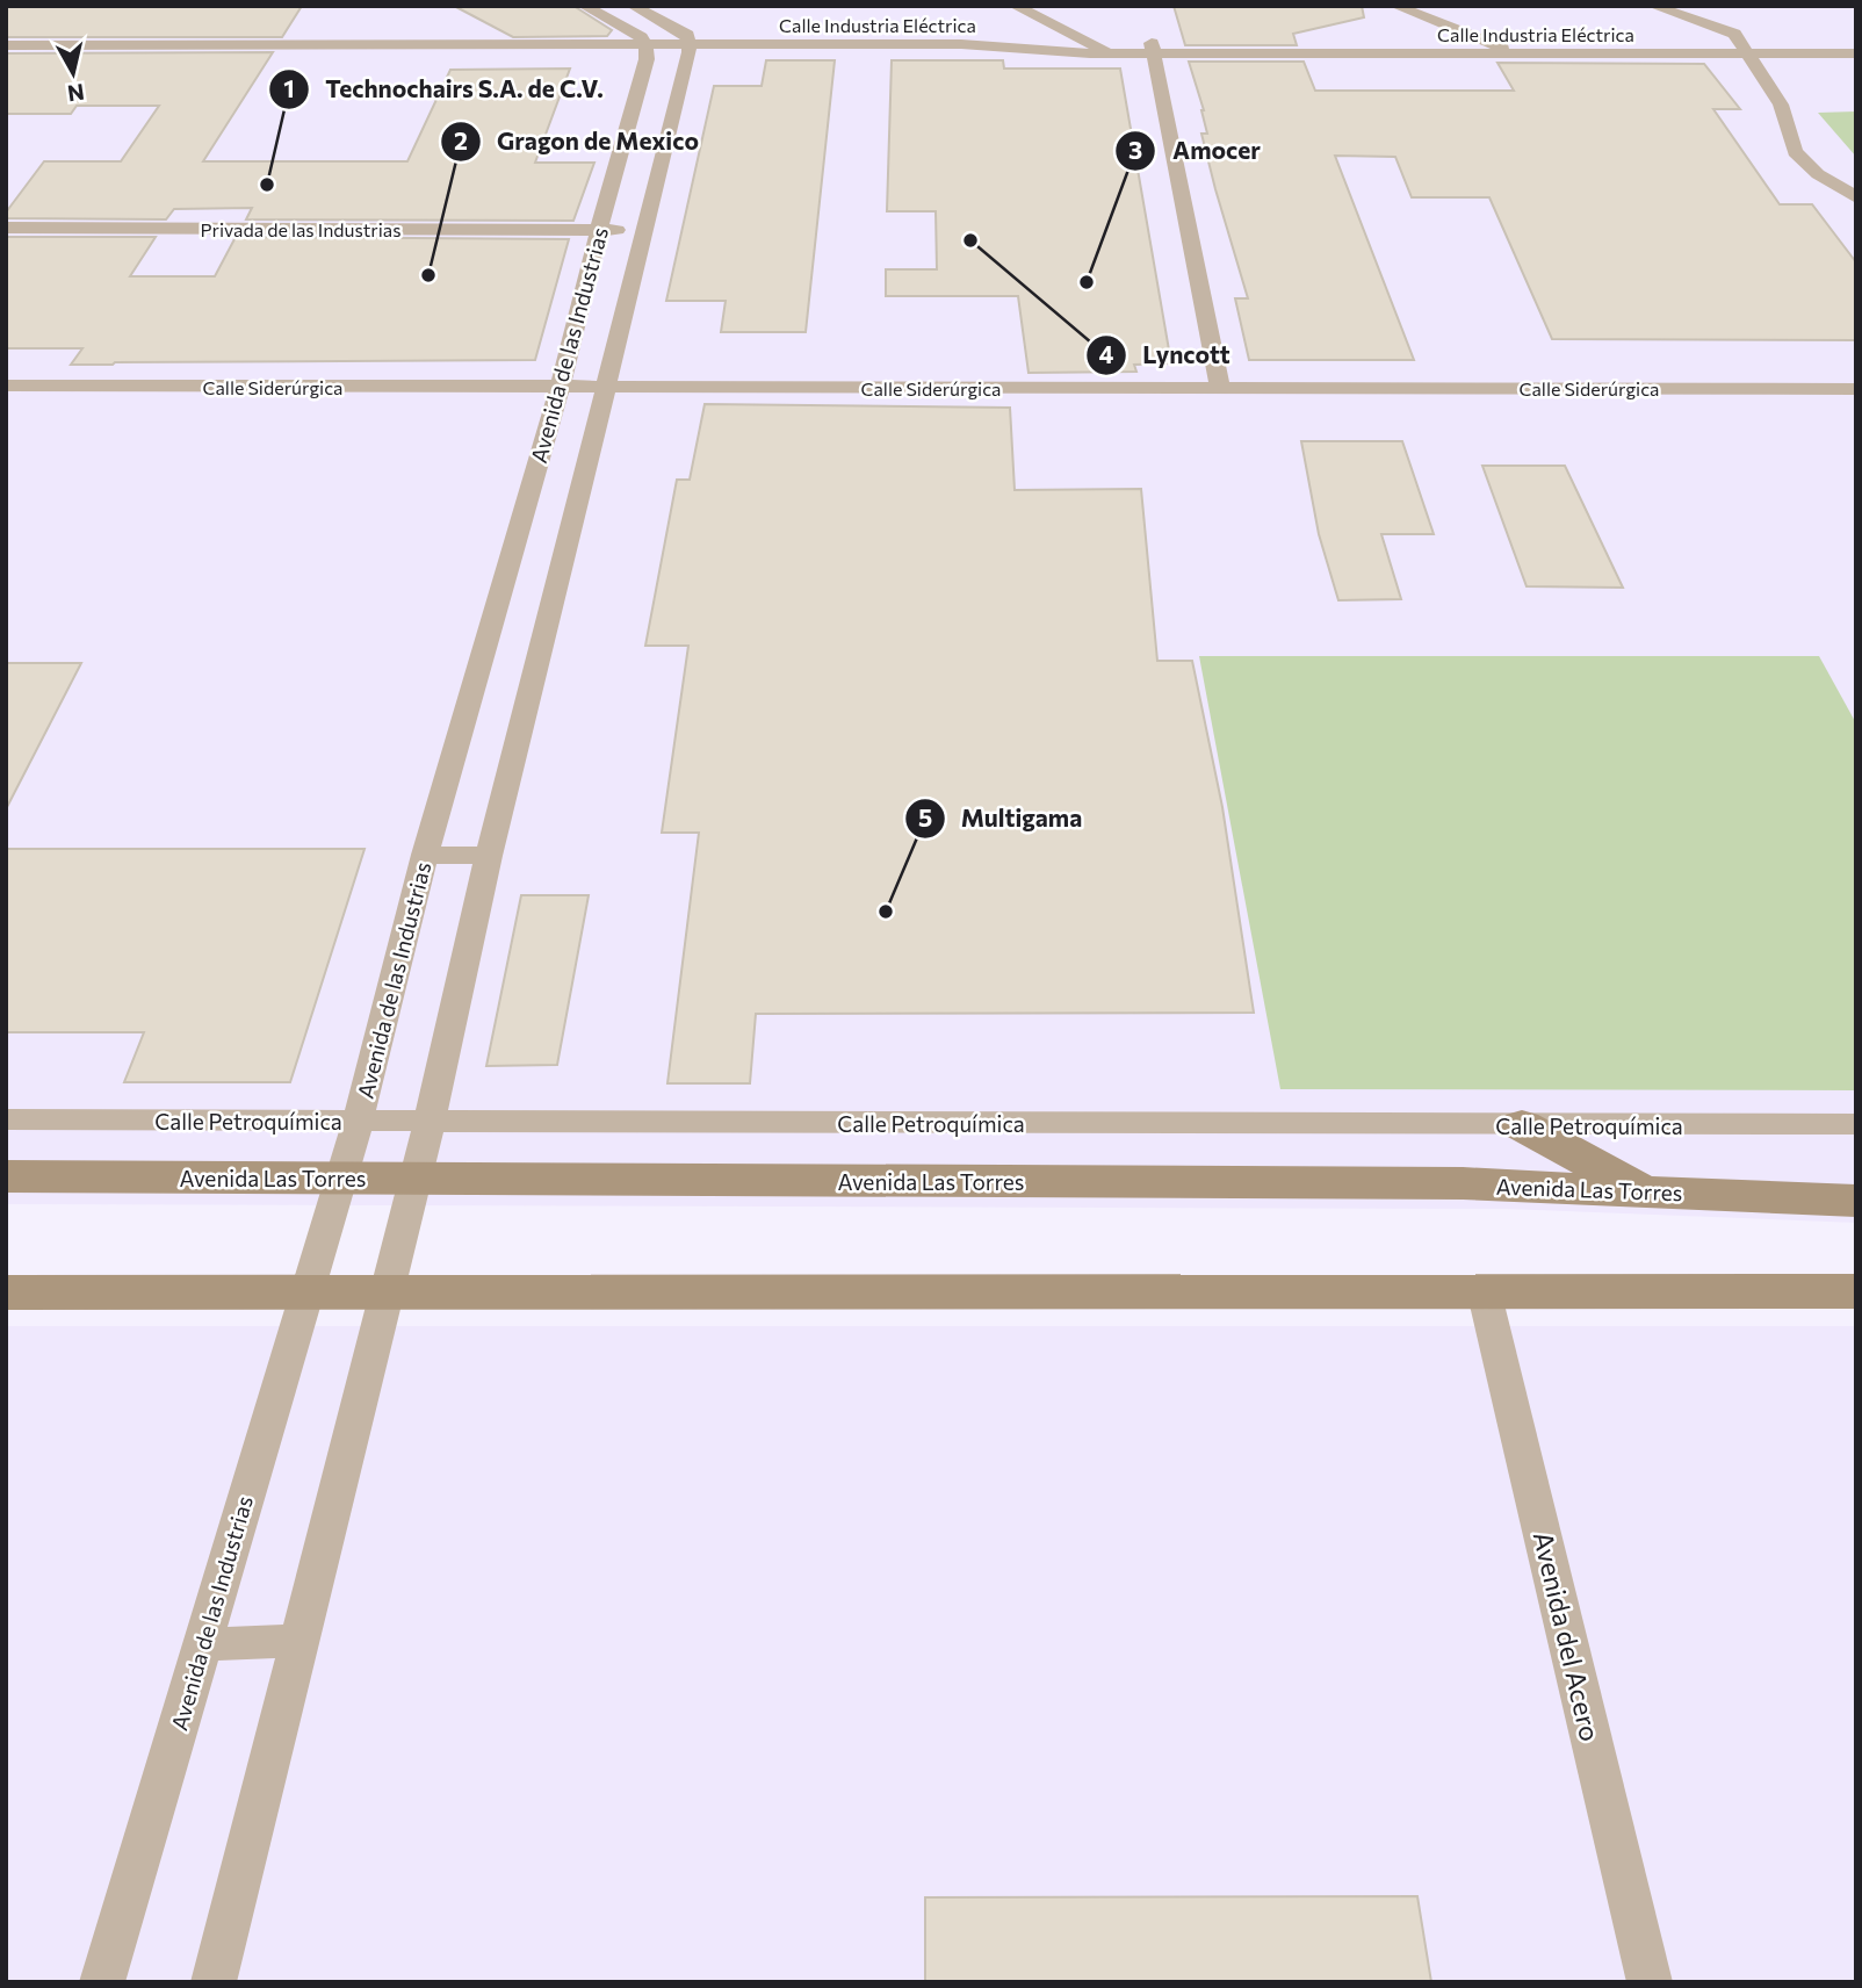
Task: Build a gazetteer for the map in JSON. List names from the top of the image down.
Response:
{
  "streets": {
    "main road": ["Avenida Las Torres"],
    "street": [
      "Calle Industria Eléctrica",
      "Privada de las Industrias",
      "Avenida de las Industrias",
      "Calle Siderúrgica",
      "Calle Petroquímica",
      "Avenida del Acero"
    ]
  },
  "crossings": [
    ["Calle Industria Eléctrica", "Avenida de las Industrias"],
    ["Privada de las Industrias", "Avenida de las Industrias"],
    ["Avenida de las Industrias", "Calle Siderúrgica"],
    ["Avenida de las Industrias", "Calle Petroquímica"],
    ["Avenida de las Industrias", "Avenida Las Torres"]
  ],
  "places": [
    "Technochairs S.A. de C.V.",
    "Lyncott",
    "Gragon de Mexico",
    "Amocer",
    "Multigama"
  ],
  "north": "bottom"
}
